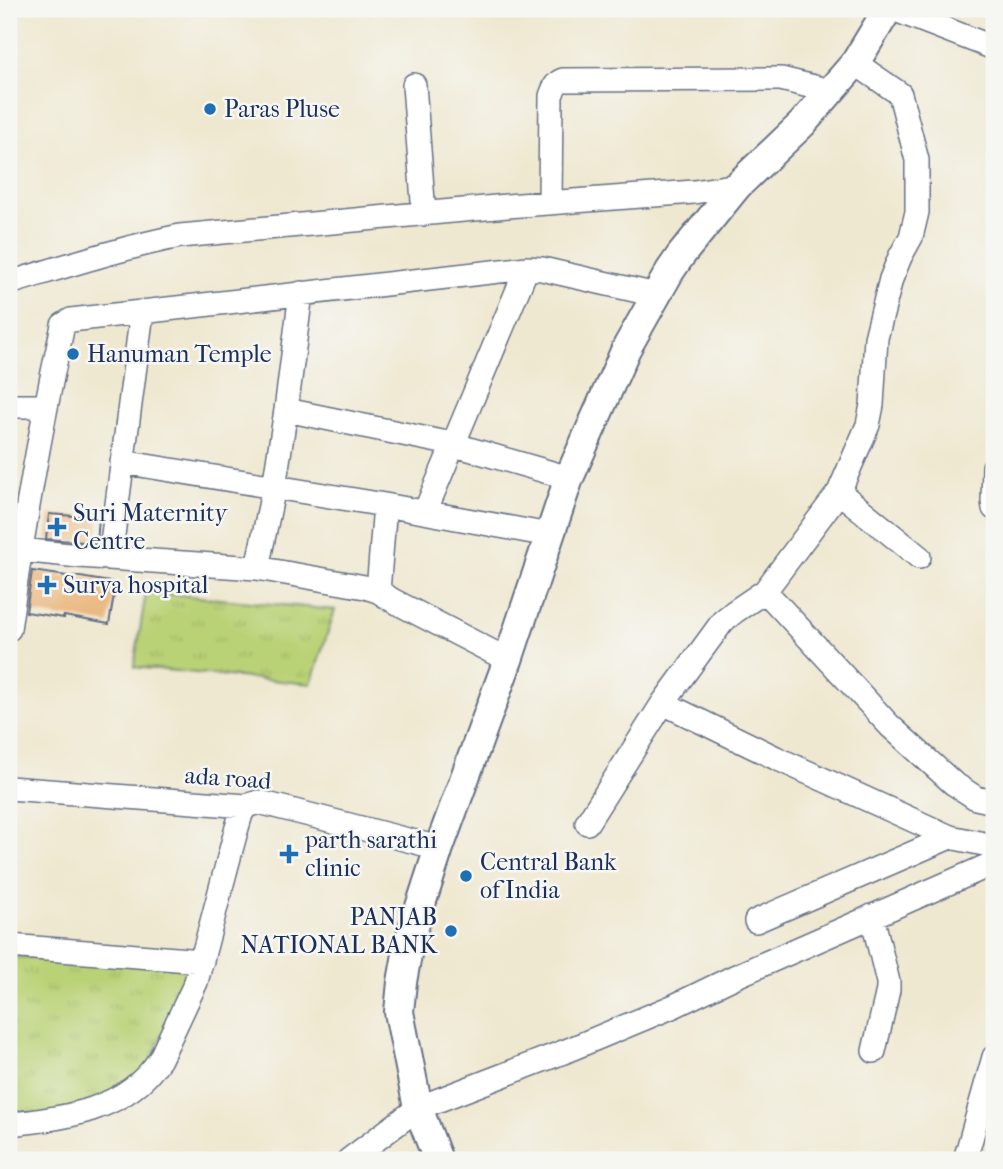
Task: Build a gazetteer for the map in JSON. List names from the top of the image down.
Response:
{
  "streets": {
    "street": ["ada road"]
  },
  "places": {
    "other": [
      "Paras Pluse",
      "Hanuman Temple",
      "Central Bank of India",
      "PANJAB NATIONAL BANK"
    ],
    "health": ["Suri Maternity Centre", "Surya hospital", "parth sarathi clinic"]
  }
}
